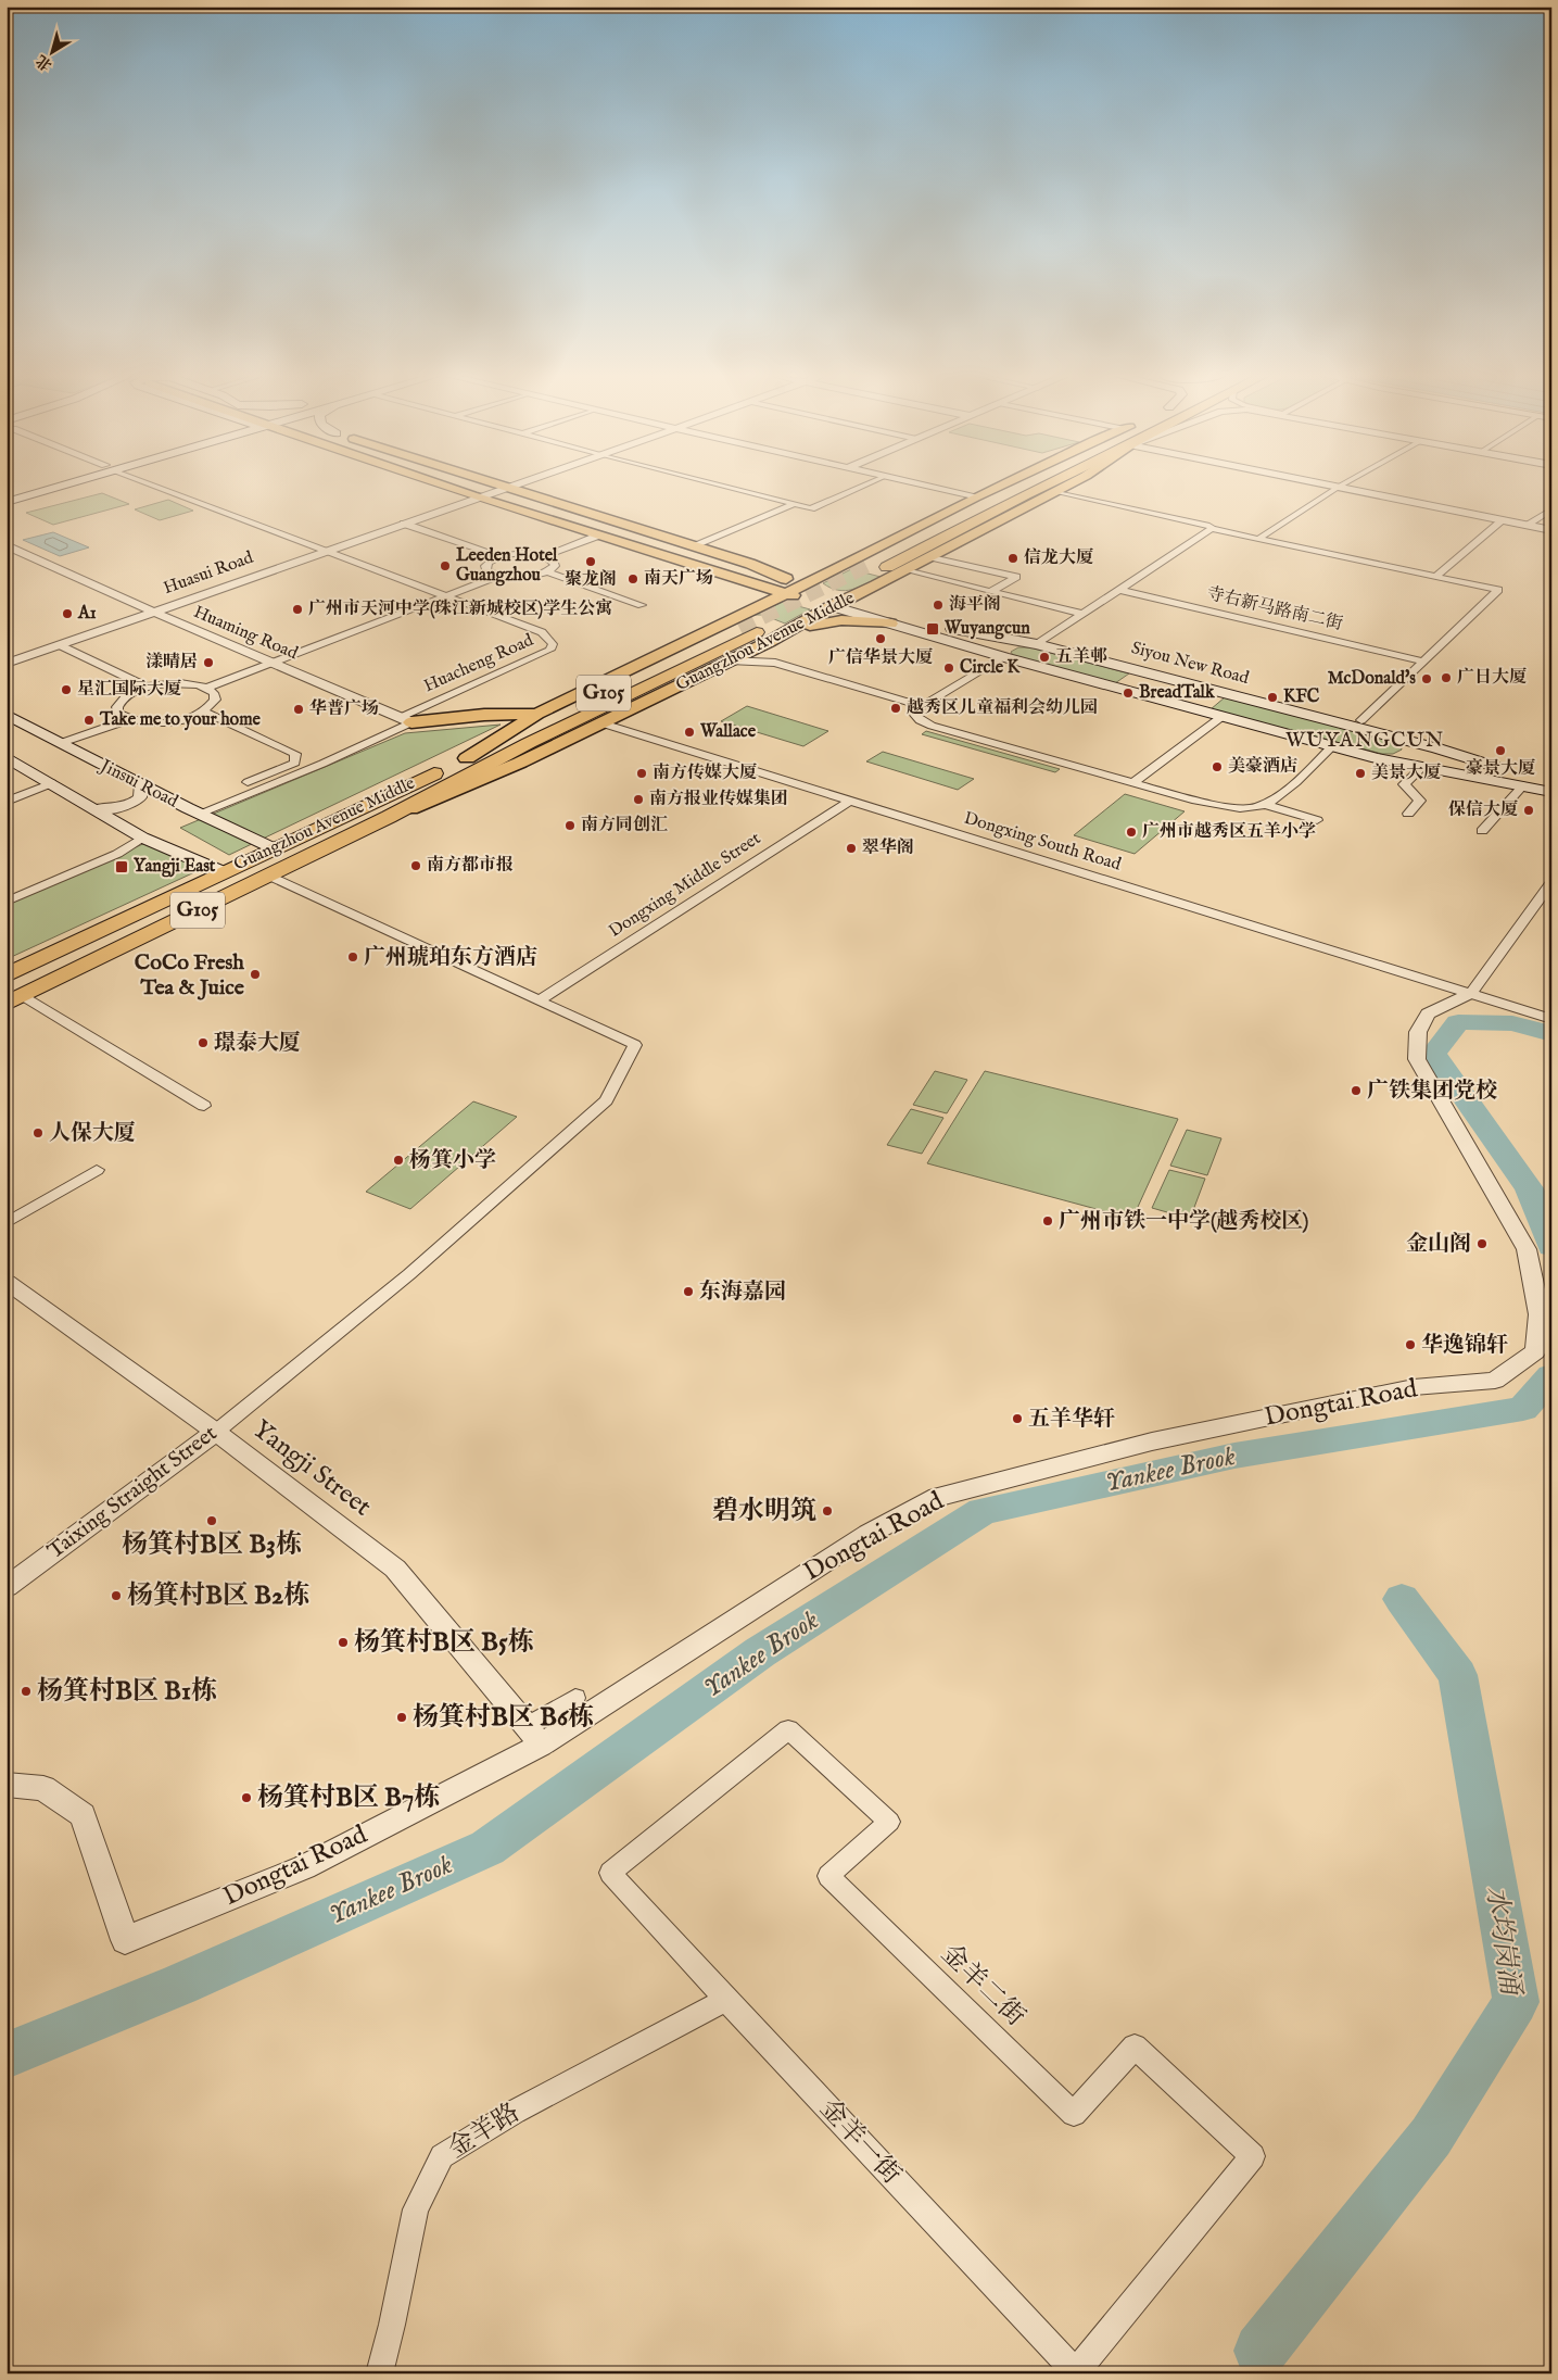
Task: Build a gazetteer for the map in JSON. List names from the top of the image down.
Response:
{
  "streets": {
    "highway": ["Guangzhou Avenue Middle", "G105"],
    "main road": ["Siyou New Road", "Jinsui Road"],
    "street": [
      "Huasui Road",
      "寺右新马路南二街",
      "Huaming Road",
      "Huacheng Road",
      "Dongxing South Road",
      "Dongxing Middle Street",
      "Dongtai Road",
      "Yangji Street",
      "Taixing Straight Street",
      "金羊二街",
      "金羊路",
      "金羊一街"
    ]
  },
  "crossings": [
    ["Huasui Road", "Huaming Road"],
    ["Huasui Road", "Huacheng Road"],
    ["Huaming Road", "Guangzhou Avenue Middle"],
    ["Huaming Road", "Huacheng Road"],
    ["Guangzhou Avenue Middle", "Huacheng Road"],
    ["Guangzhou Avenue Middle", "Siyou New Road"],
    ["Guangzhou Avenue Middle", "Jinsui Road"],
    ["Guangzhou Avenue Middle", "Dongxing South Road"],
    ["Dongxing South Road", "Dongxing Middle Street"],
    ["Dongxing South Road", "Dongtai Road"],
    ["Dongxing Middle Street", "Taixing Straight Street"],
    ["Dongtai Road", "Yangji Street"],
    ["Yangji Street", "Taixing Straight Street"],
    ["金羊二街", "金羊一街"],
    ["金羊路", "金羊一街"]
  ],
  "districts": ["WUYANGCUN"],
  "water": ["Yankee Brook", "水均岗涌"],
  "places": {
    "other": [
      "信龙大厦",
      "聚龙阁",
      "Leeden Hotel Guangzhou",
      "南天广场",
      "海平阁",
      "广州市天河中学(珠江新城校区)学生公寓",
      "A1",
      "广信华景大厦",
      "五羊邨",
      "漾晴居",
      "Circle K",
      "广日大厦",
      "McDonald's",
      "星汇国际大厦",
      "BreadTalk",
      "KFC",
      "越秀区儿童福利会幼儿园",
      "华普广场",
      "Take me to your home",
      "Wallace",
      "豪景大厦",
      "美豪酒店",
      "南方传媒大厦",
      "美景大厦",
      "南方报业传媒集团",
      "保信大厦",
      "南方同创汇",
      "广州市越秀区五羊小学",
      "翠华阁",
      "南方都市报",
      "广州琥珀东方酒店",
      "CoCo Fresh Tea & Juice",
      "璟泰大厦",
      "广铁集团党校",
      "人保大厦",
      "杨箕小学",
      "广州市铁一中学(越秀校区)",
      "金山阁",
      "东海嘉园",
      "华逸锦轩",
      "五羊华轩",
      "碧水明筑",
      "杨箕村B区 B3栋",
      "杨箕村B区 B2栋",
      "杨箕村B区 B5栋",
      "杨箕村B区 B1栋",
      "杨箕村B区 B6栋",
      "杨箕村B区 B7栋"
    ],
    "transit": ["Wuyangcun", "Yangji East"]
  },
  "north": "bottom left"
}
